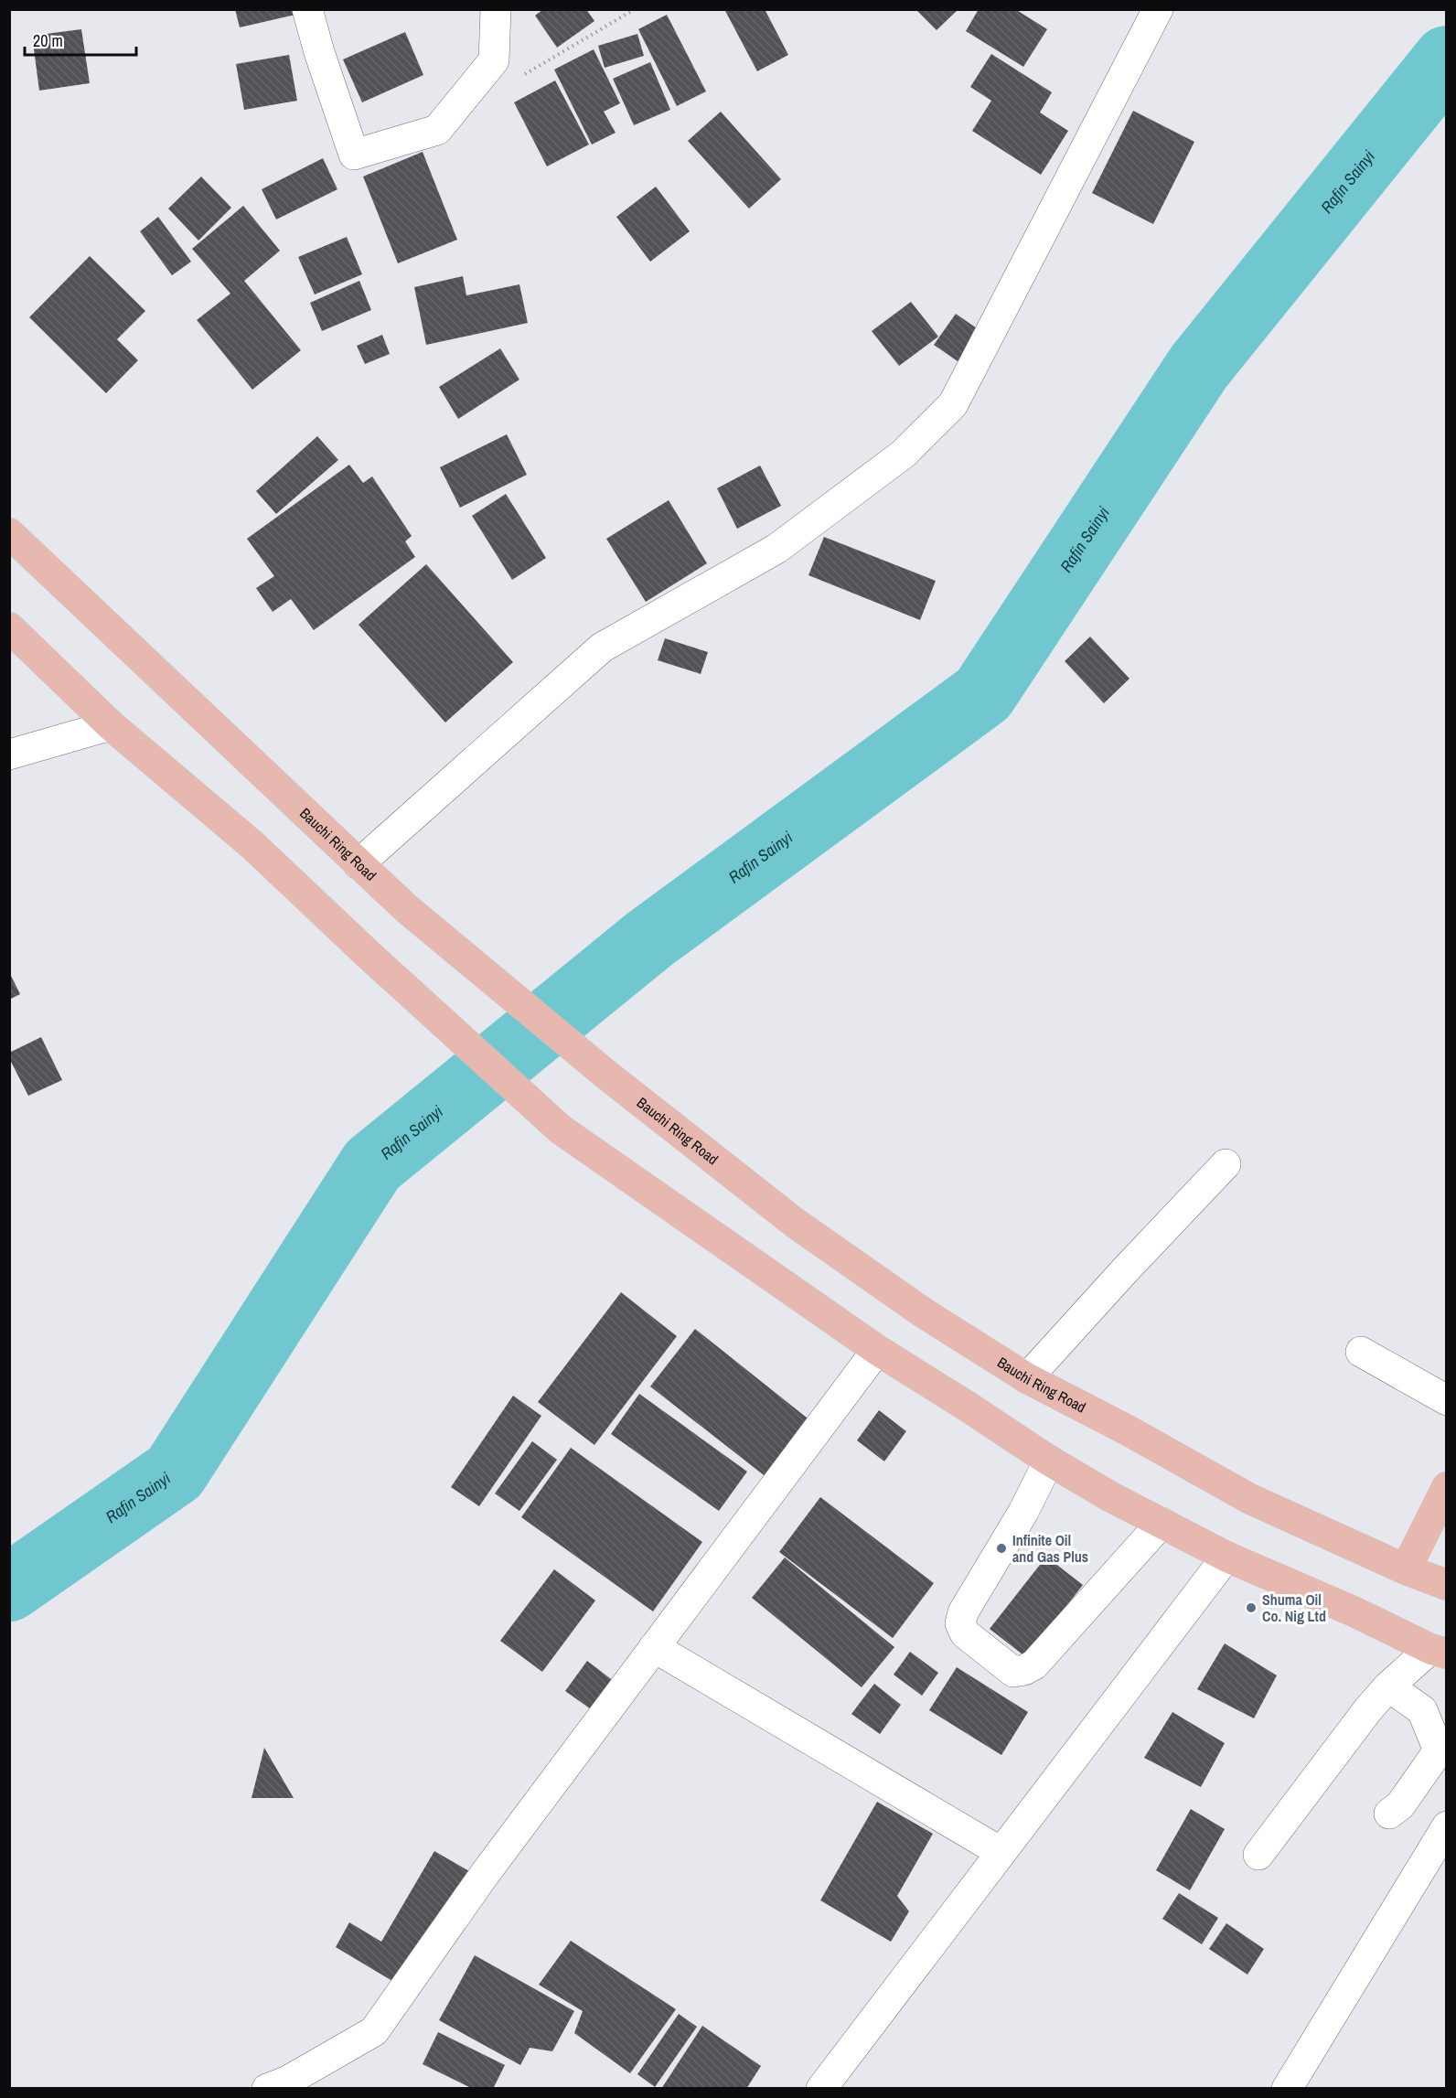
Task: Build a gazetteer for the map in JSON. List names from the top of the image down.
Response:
{
  "streets": {
    "main road": ["Bauchi Ring Road"]
  },
  "water": ["Rafin Sainyi"],
  "places": ["Infinite Oil and Gas Plus", "Shuma Oil Co. Nig Ltd"],
  "scale_bar": "20 m"
}
